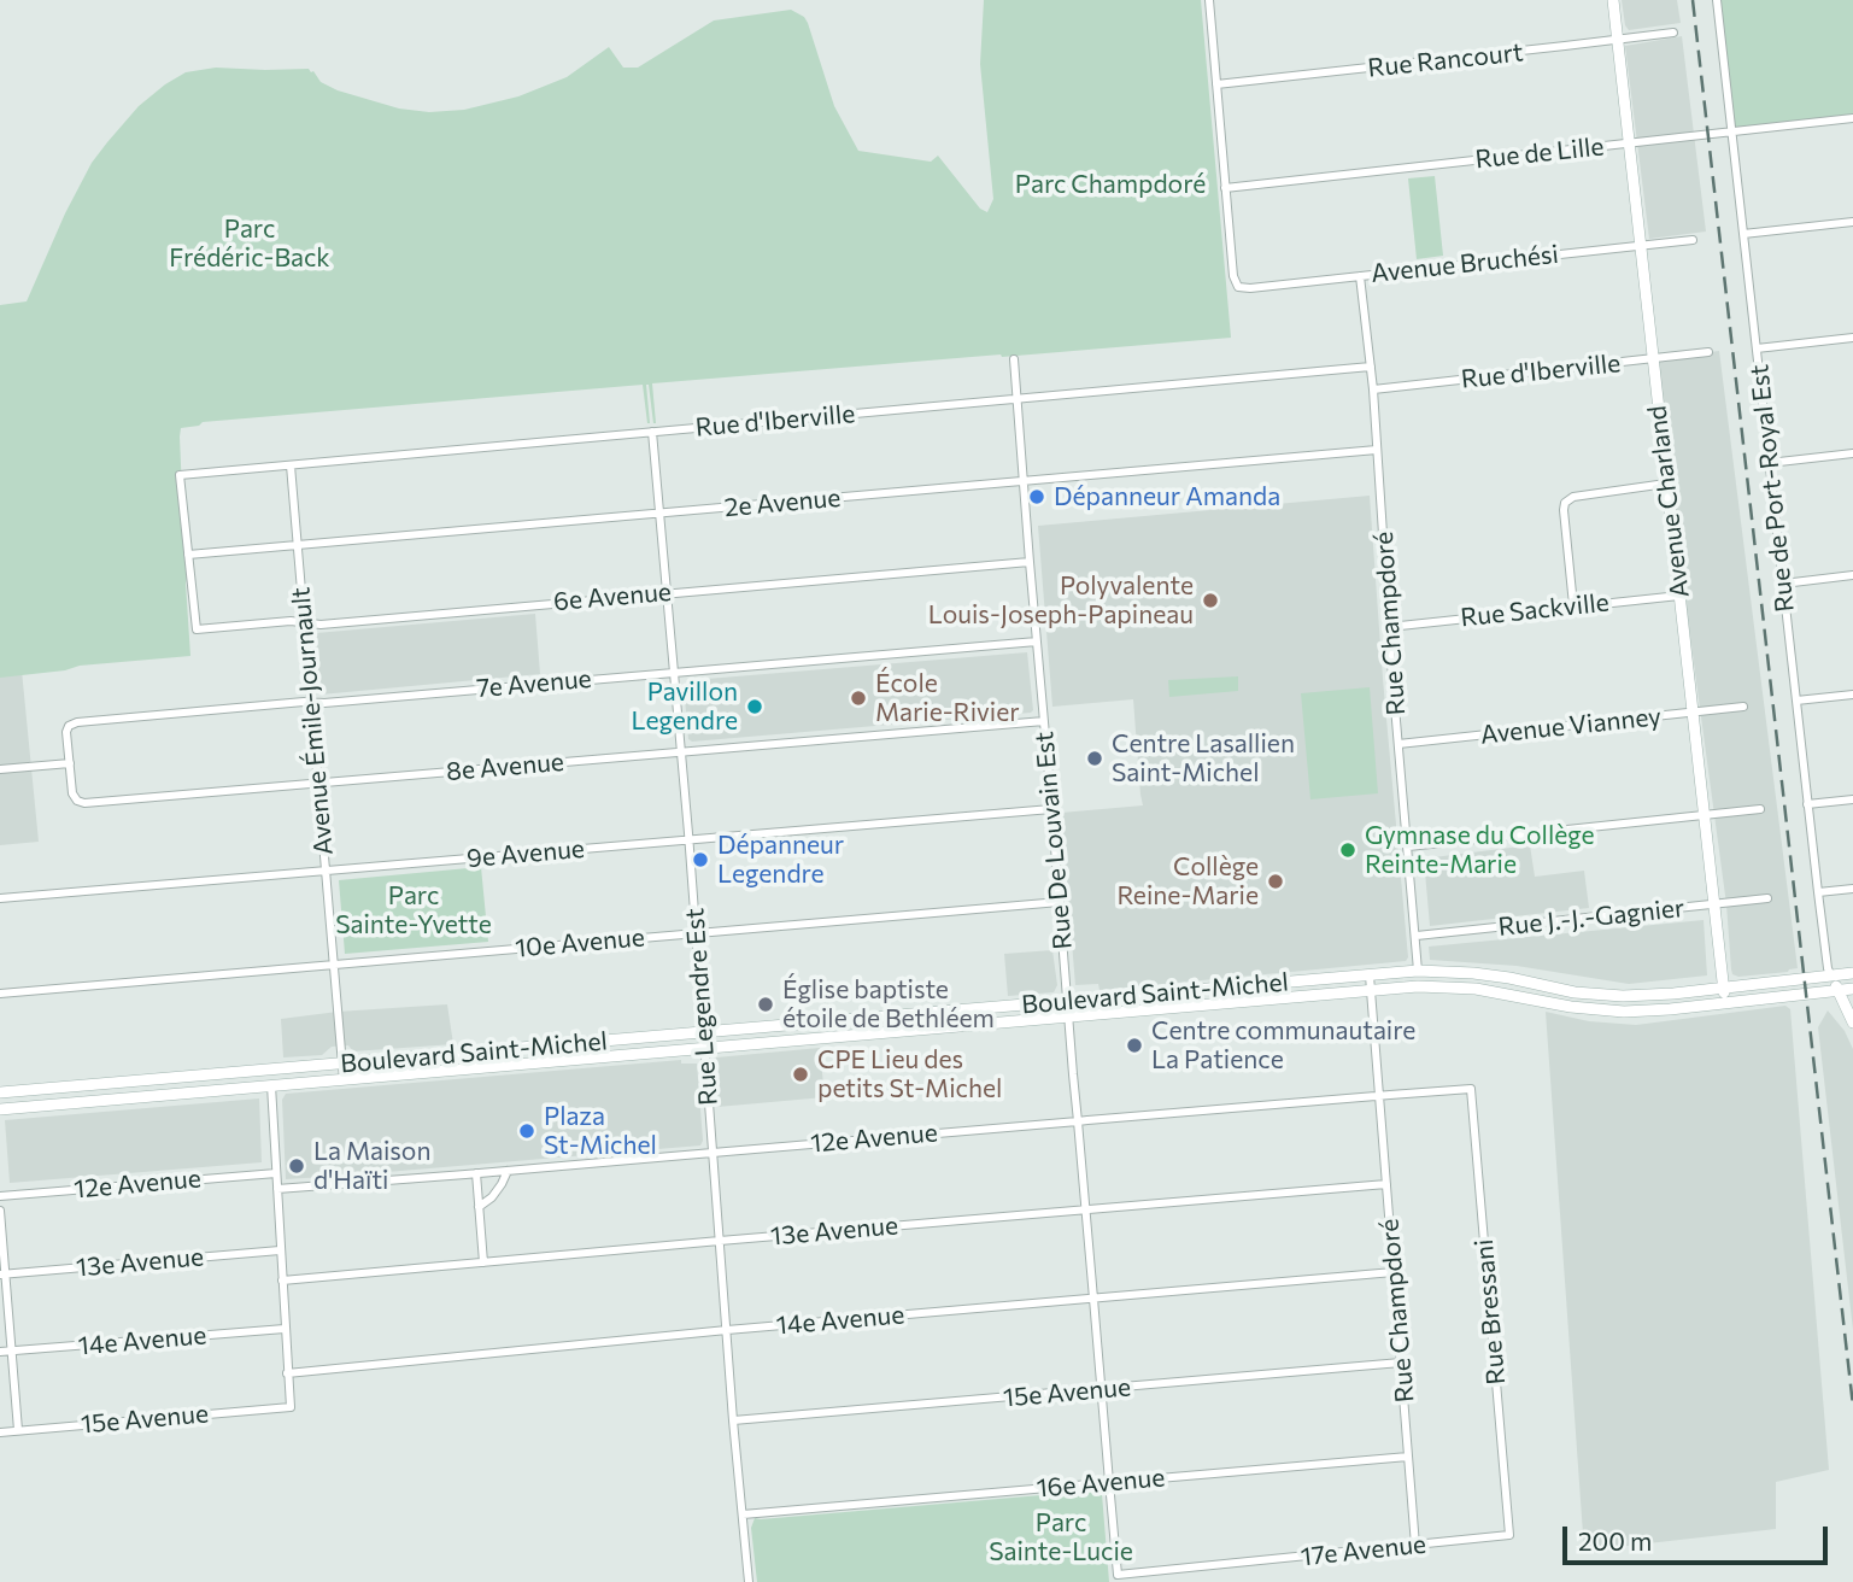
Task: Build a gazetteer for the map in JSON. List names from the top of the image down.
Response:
{
  "streets": {
    "main road": ["Avenue Charland", "Boulevard Saint-Michel"],
    "street": [
      "Rue Rancourt",
      "Rue de Lille",
      "Avenue Bruchési",
      "Rue d'Iberville",
      "Rue de Port-Royal Est",
      "2e Avenue",
      "6e Avenue",
      "Rue Sackville",
      "Rue Champdoré",
      "7e Avenue",
      "Avenue Émile-Journault",
      "Avenue Vianney",
      "8e Avenue",
      "Rue De Louvain Est",
      "9e Avenue",
      "Rue J.-J.-Gagnier",
      "10e Avenue",
      "Rue Legendre Est",
      "12e Avenue",
      "13e Avenue",
      "Rue Bressani",
      "14e Avenue",
      "15e Avenue",
      "16e Avenue",
      "17e Avenue"
    ]
  },
  "crossings": [
    ["Rue Rancourt", "Avenue Charland"],
    ["Rue de Lille", "Avenue Bruchési"],
    ["Rue de Lille", "Rue de Port-Royal Est"],
    ["Rue de Lille", "Avenue Charland"],
    ["Avenue Bruchési", "Avenue Charland"],
    ["Avenue Bruchési", "Rue Champdoré"],
    ["Rue d'Iberville", "Avenue Charland"],
    ["Rue d'Iberville", "2e Avenue"],
    ["Rue d'Iberville", "6e Avenue"],
    ["Rue d'Iberville", "Rue Champdoré"],
    ["Rue d'Iberville", "Avenue Émile-Journault"],
    ["Rue d'Iberville", "Rue De Louvain Est"],
    ["Rue d'Iberville", "Rue Legendre Est"],
    ["Rue de Port-Royal Est", "Boulevard Saint-Michel"],
    ["Avenue Charland", "Rue Sackville"],
    ["Avenue Charland", "Avenue Vianney"],
    ["Avenue Charland", "Rue J.-J.-Gagnier"],
    ["Avenue Charland", "Boulevard Saint-Michel"],
    ["2e Avenue", "6e Avenue"],
    ["2e Avenue", "Rue Champdoré"],
    ["2e Avenue", "Avenue Émile-Journault"],
    ["2e Avenue", "Rue De Louvain Est"],
    ["2e Avenue", "Rue Legendre Est"],
    ["6e Avenue", "Avenue Émile-Journault"],
    ["6e Avenue", "Rue De Louvain Est"],
    ["6e Avenue", "Rue Legendre Est"],
    ["Rue Sackville", "Rue Champdoré"],
    ["Rue Champdoré", "Avenue Vianney"],
    ["Rue Champdoré", "Rue J.-J.-Gagnier"],
    ["Rue Champdoré", "Boulevard Saint-Michel"],
    ["Rue Champdoré", "12e Avenue"],
    ["Rue Champdoré", "13e Avenue"],
    ["Rue Champdoré", "14e Avenue"],
    ["Rue Champdoré", "15e Avenue"],
    ["Rue Champdoré", "16e Avenue"],
    ["Rue Champdoré", "17e Avenue"],
    ["7e Avenue", "Avenue Émile-Journault"],
    ["7e Avenue", "8e Avenue"],
    ["7e Avenue", "Rue De Louvain Est"],
    ["7e Avenue", "Rue Legendre Est"],
    ["Avenue Émile-Journault", "8e Avenue"],
    ["Avenue Émile-Journault", "9e Avenue"],
    ["Avenue Émile-Journault", "10e Avenue"],
    ["Avenue Émile-Journault", "Boulevard Saint-Michel"],
    ["8e Avenue", "Rue De Louvain Est"],
    ["8e Avenue", "Rue Legendre Est"],
    ["Rue De Louvain Est", "9e Avenue"],
    ["Rue De Louvain Est", "10e Avenue"],
    ["Rue De Louvain Est", "Boulevard Saint-Michel"],
    ["Rue De Louvain Est", "12e Avenue"],
    ["Rue De Louvain Est", "13e Avenue"],
    ["Rue De Louvain Est", "14e Avenue"],
    ["Rue De Louvain Est", "15e Avenue"],
    ["Rue De Louvain Est", "16e Avenue"],
    ["Rue De Louvain Est", "17e Avenue"],
    ["9e Avenue", "Rue Legendre Est"],
    ["10e Avenue", "Rue Legendre Est"],
    ["Boulevard Saint-Michel", "Rue Legendre Est"],
    ["Rue Legendre Est", "12e Avenue"],
    ["Rue Legendre Est", "13e Avenue"],
    ["Rue Legendre Est", "14e Avenue"],
    ["Rue Legendre Est", "15e Avenue"],
    ["Rue Legendre Est", "16e Avenue"],
    ["12e Avenue", "Rue Bressani"],
    ["Rue Bressani", "17e Avenue"],
    ["14e Avenue", "15e Avenue"]
  ],
  "parks": [
    "Parc Champdoré",
    "Parc Frédéric-Back",
    "Parc Sainte-Yvette",
    "Parc Sainte-Lucie"
  ],
  "places": [
    "Dépanneur Amanda",
    "Polyvalente Louis-Joseph-Papineau",
    "École Marie-Rivier",
    "Pavillon Legendre",
    "Centre Lasallien Saint-Michel",
    "Gymnase du Collège Reinte-Marie",
    "Dépanneur Legendre",
    "Collège Reine-Marie",
    "Église baptiste étoile de Bethléem",
    "Centre communautaire La Patience",
    "CPE Lieu des petits St-Michel",
    "Plaza St-Michel",
    "La Maison d'Haïti"
  ],
  "scale_bar": "200 m"
}
